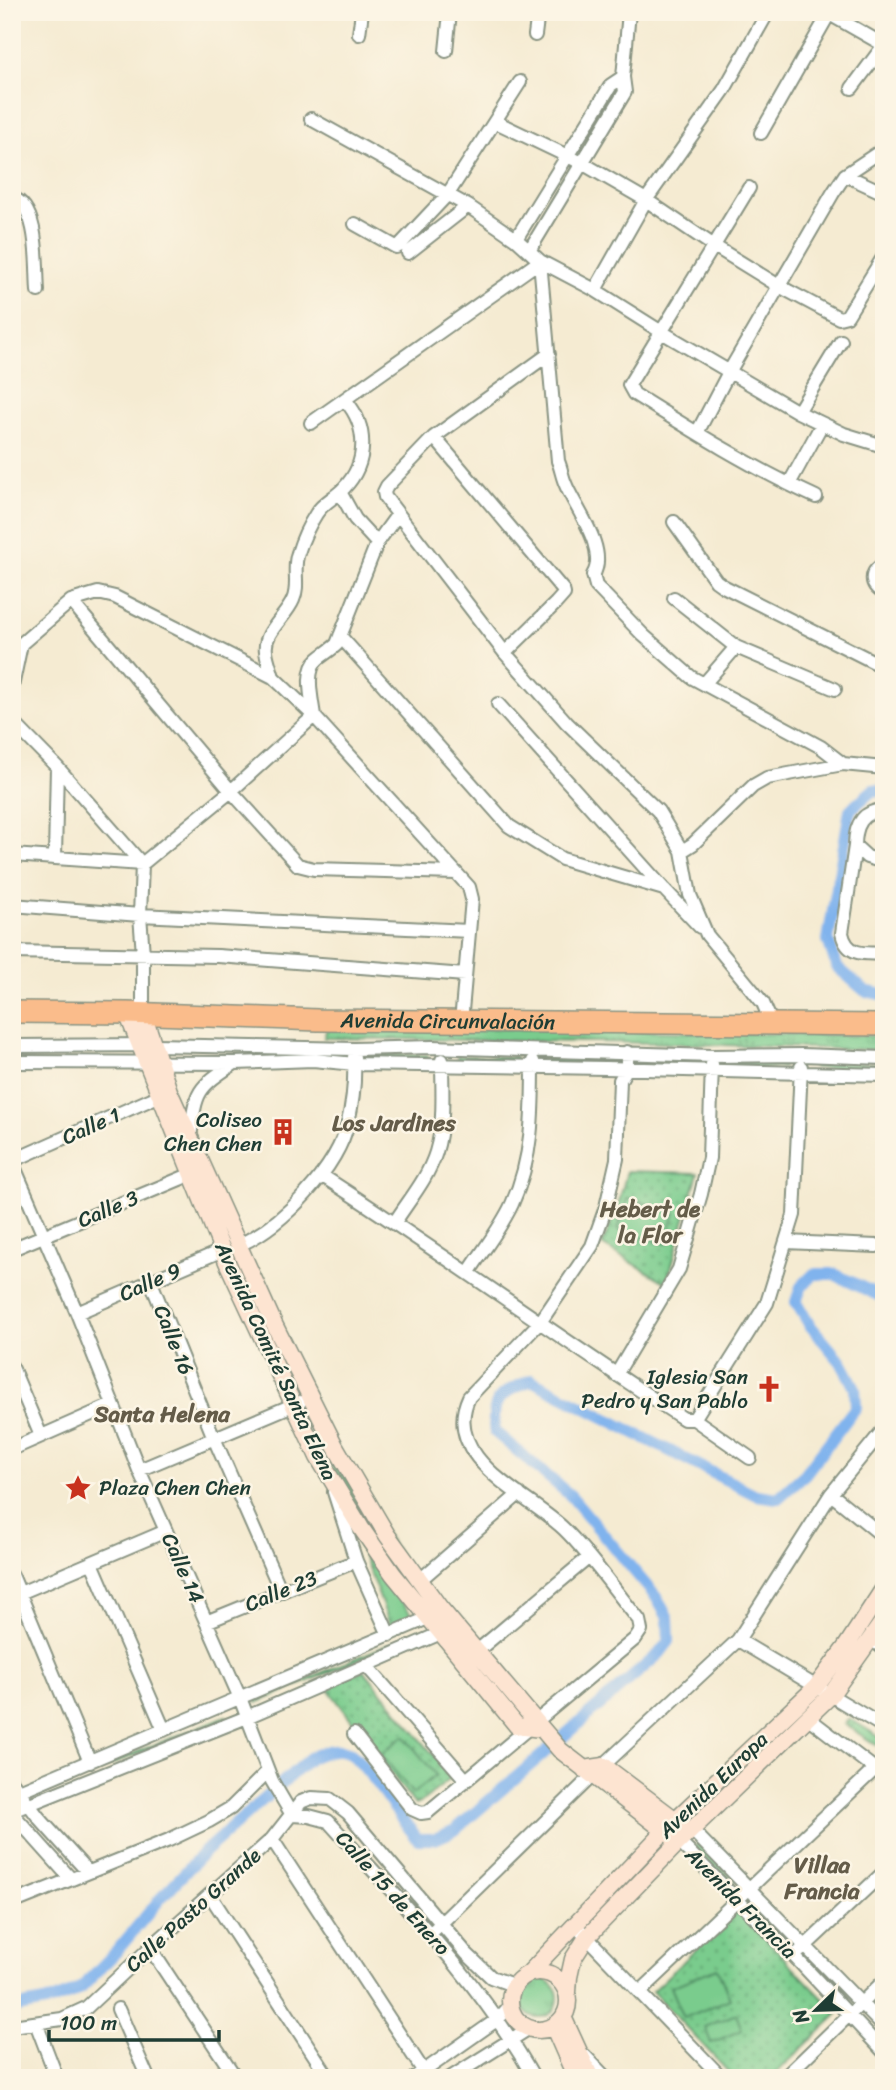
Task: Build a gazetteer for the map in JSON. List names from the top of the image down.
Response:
{
  "streets": {
    "highway": ["Avenida Circunvalación"],
    "street": [
      "Calle 1",
      "Calle 3",
      "Calle 9",
      "Calle 16",
      "Avenida Comité Santa Elena",
      "Calle 14",
      "Calle 23",
      "Avenida Europa",
      "Calle 15 de Enero",
      "Avenida Francia",
      "Calle Pasto Grande"
    ]
  },
  "crossings": [
    ["Avenida Circunvalación", "Avenida Comité Santa Elena"],
    ["Calle 1", "Avenida Comité Santa Elena"],
    ["Calle 1", "Calle 14"],
    ["Calle 3", "Avenida Comité Santa Elena"],
    ["Calle 3", "Calle 14"],
    ["Calle 9", "Calle 16"],
    ["Calle 9", "Avenida Comité Santa Elena"],
    ["Calle 9", "Calle 14"],
    ["Calle 16", "Calle 23"],
    ["Avenida Comité Santa Elena", "Avenida Francia"],
    ["Calle 14", "Calle 23"],
    ["Calle 14", "Calle 15 de Enero"],
    ["Calle 14", "Calle Pasto Grande"],
    ["Avenida Europa", "Calle 15 de Enero"],
    ["Avenida Europa", "Avenida Francia"],
    ["Calle 15 de Enero", "Calle Pasto Grande"]
  ],
  "districts": [
    "Los Jardines",
    "Hebert de la Flor",
    "Santa Helena",
    "Villaa Francia"
  ],
  "places": {
    "building": ["Coliseo Chen Chen"],
    "church": ["Iglesia San Pedro y San Pablo"],
    "place": ["Plaza Chen Chen"]
  },
  "scale_bar": "100 m",
  "north": "bottom left"
}
